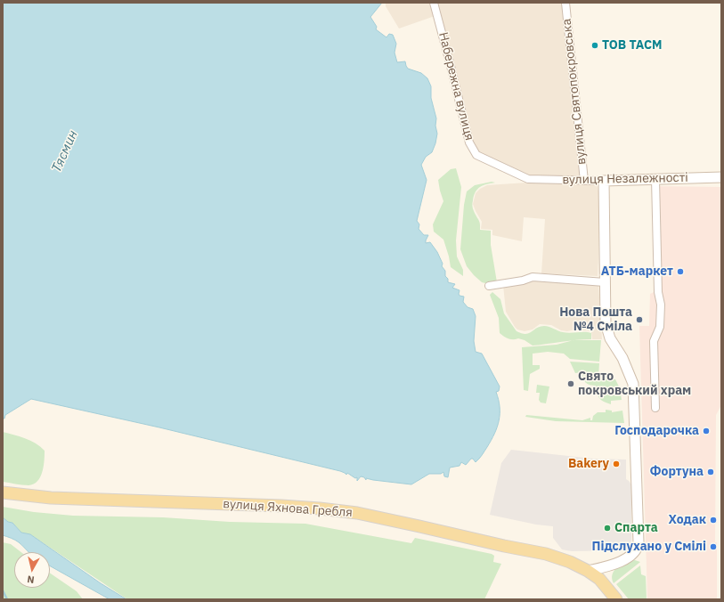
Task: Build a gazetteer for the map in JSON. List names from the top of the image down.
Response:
{
  "streets": {
    "main road": ["вулиця Яхнова Гребля"],
    "street": ["Набережна вулиця", "вулиця Святопокровська", "вулиця Незалежності"]
  },
  "crossings": [
    ["Набережна вулиця", "вулиця Незалежності"],
    ["вулиця Святопокровська", "вулиця Незалежності"]
  ],
  "water": ["Тясмин"],
  "places": [
    "ТОВ ТАСМ",
    "АТБ-маркет",
    "Нова Пошта №4 Сміла",
    "Свято покровський храм",
    "Господарочка",
    "Bakery",
    "Фортуна",
    "Ходак",
    "Спарта",
    "Підслухано у Смілі"
  ],
  "north": "bottom"
}
